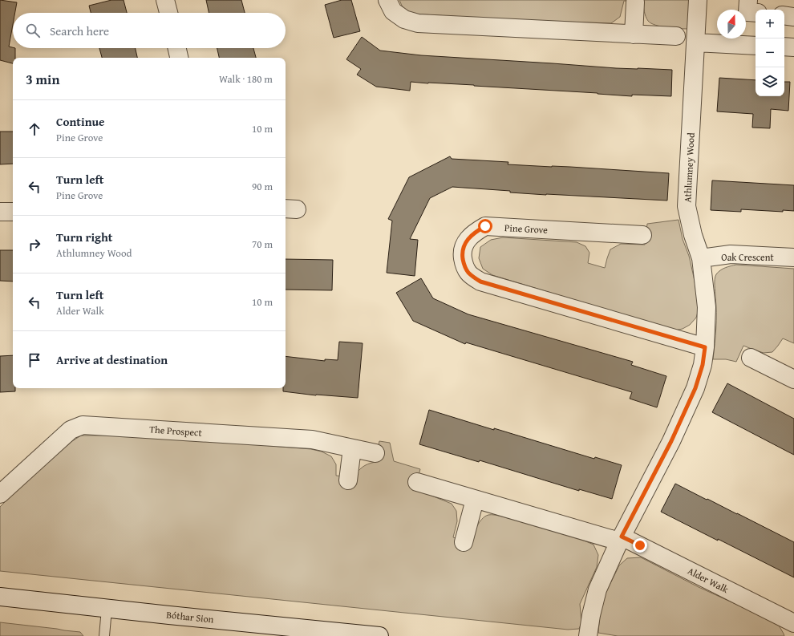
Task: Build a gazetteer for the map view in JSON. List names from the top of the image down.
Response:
{
  "streets": {
    "street": [
      "Athlumney Wood",
      "Pine Grove",
      "Oak Crescent",
      "The Prospect",
      "Alder Walk",
      "Bóthar Sion"
    ]
  },
  "crossings": [
    ["Athlumney Wood", "Pine Grove"],
    ["Athlumney Wood", "Oak Crescent"],
    ["Athlumney Wood", "Alder Walk"]
  ],
  "north": "top",
  "page": {
    "map_buttons": ["+", "−"],
    "search": "Search here",
    "heading": ["3 min", "Walk · 180 m"],
    "list": [
      ["Continue", "Pine Grove", "10 m"],
      ["Turn left", "Pine Grove", "90 m"],
      ["Turn right", "Athlumney Wood", "70 m"],
      ["Turn left", "Alder Walk", "10 m"],
      "Arrive at destination"
    ]
  }
}
